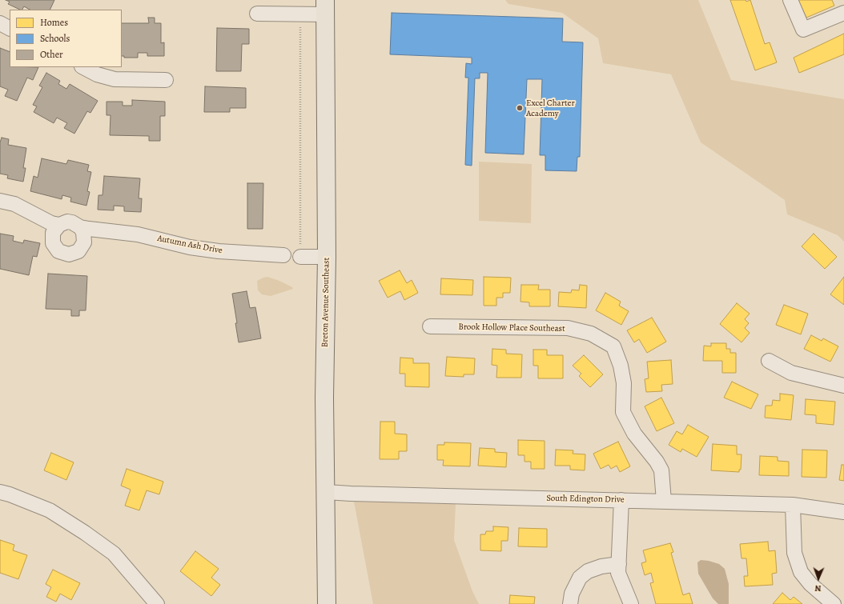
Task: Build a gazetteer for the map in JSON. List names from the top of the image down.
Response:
{
  "streets": {
    "main road": ["Breton Avenue Southeast"],
    "street": ["Autumn Ash Drive", "Brook Hollow Place Southeast", "South Edington Drive"]
  },
  "crossings": [
    ["Breton Avenue Southeast", "South Edington Drive"],
    ["Brook Hollow Place Southeast", "South Edington Drive"]
  ],
  "places": ["Excel Charter Academy"],
  "legend": ["Homes", "Schools", "Other"],
  "north": "bottom"
}
